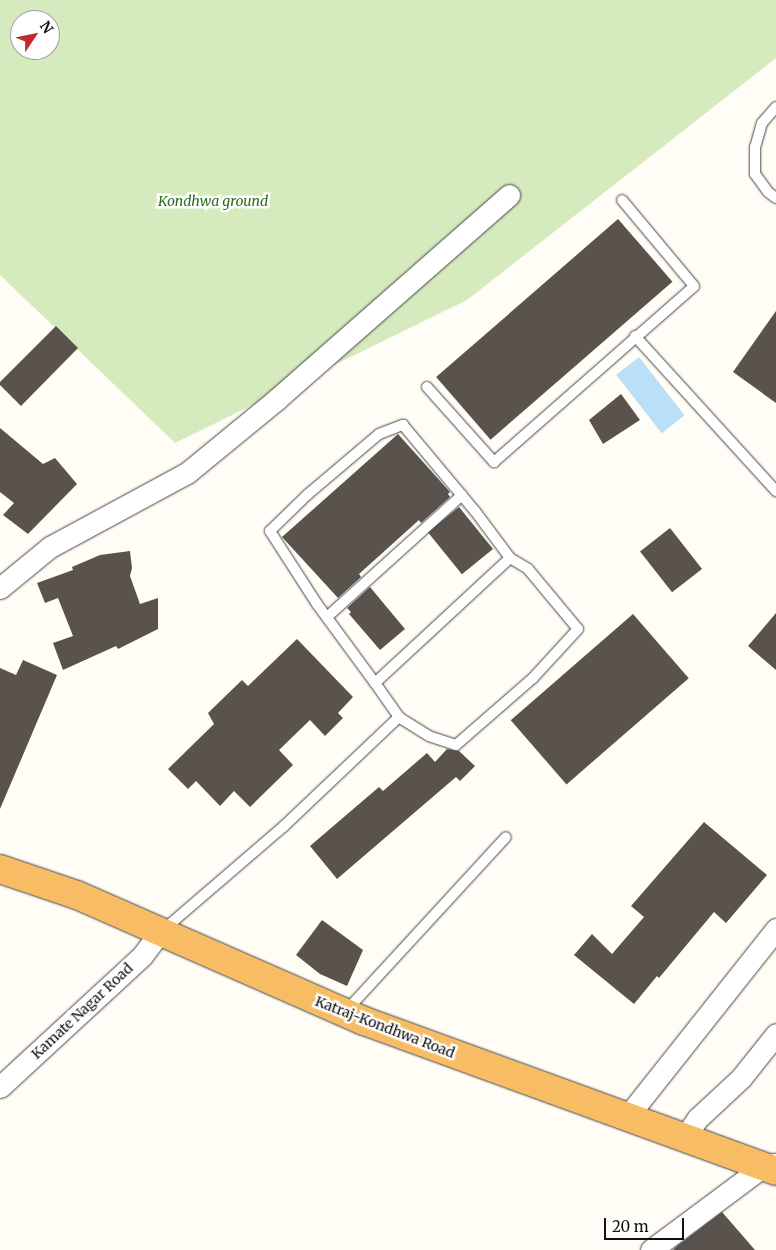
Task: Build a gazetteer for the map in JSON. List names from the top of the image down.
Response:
{
  "streets": {
    "highway": ["Katraj-Kondhwa Road"],
    "street": ["Kamate Nagar Road"]
  },
  "crossings": [
    ["Kamate Nagar Road", "Katraj-Kondhwa Road"]
  ],
  "parks": ["Kondhwa ground"],
  "scale_bar": "20 m",
  "north": "top right"
}
